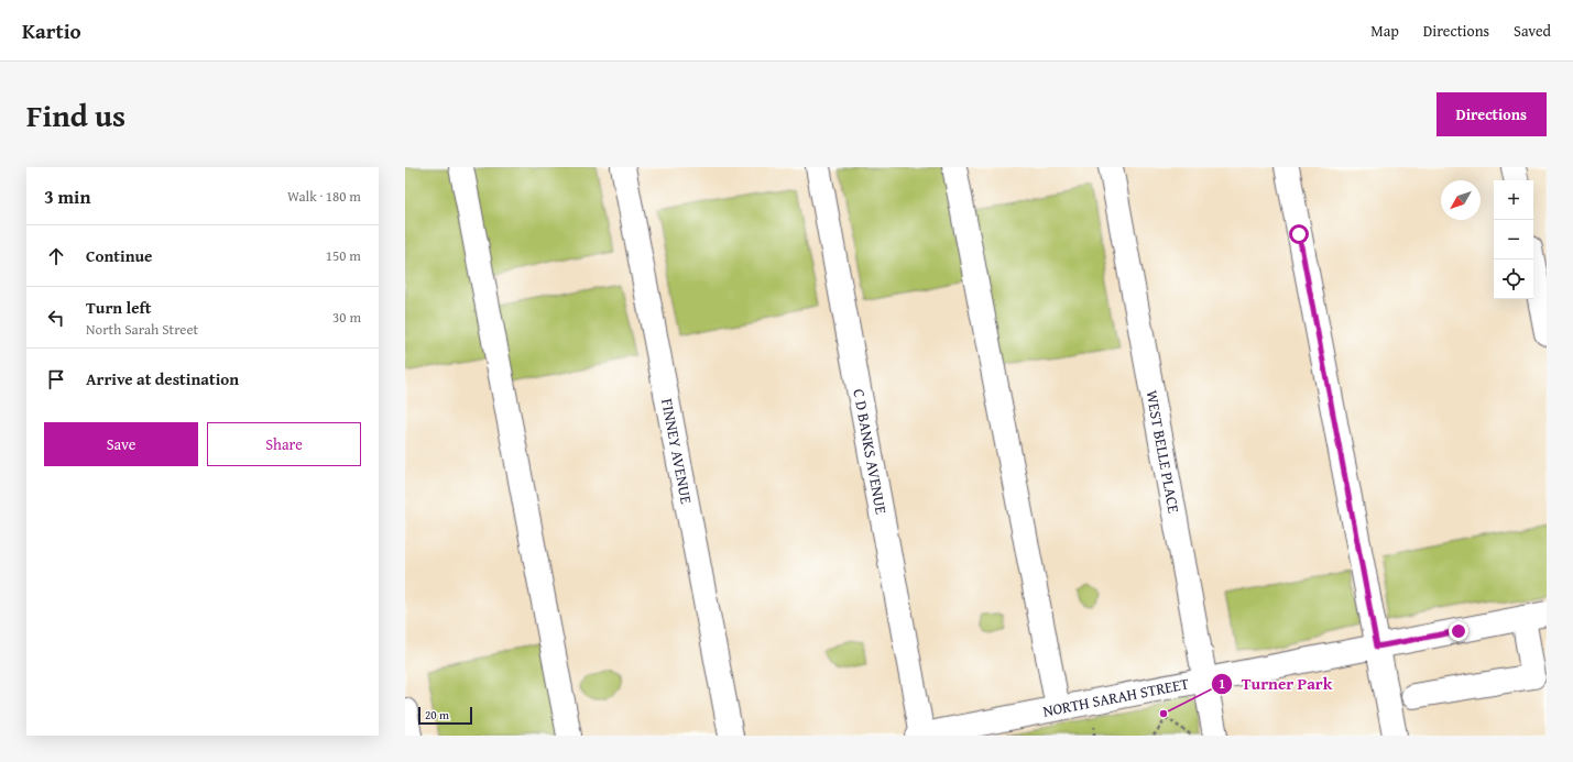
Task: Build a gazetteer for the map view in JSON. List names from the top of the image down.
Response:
{
  "streets": {
    "street": [
      "C D BANKS AVENUE",
      "WEST BELLE PLACE",
      "FINNEY AVENUE",
      "NORTH SARAH STREET"
    ]
  },
  "crossings": [
    ["C D BANKS AVENUE", "NORTH SARAH STREET"],
    ["WEST BELLE PLACE", "NORTH SARAH STREET"]
  ],
  "places": ["Turner Park"],
  "scale_bar": "20 m",
  "north": "bottom left",
  "page": {
    "header": "Kartio",
    "nav": ["Map", "Directions", "Saved"],
    "title": "Find us",
    "buttons": [
      "Directions",
      ["Save", "Share"]
    ],
    "heading": ["3 min", "Walk · 180 m"],
    "map_buttons": ["+", "−"],
    "list": [
      ["Continue", "150 m"],
      ["Turn left", "North Sarah Street", "30 m"],
      "Arrive at destination"
    ],
    "scale": "20 m"
  }
}
